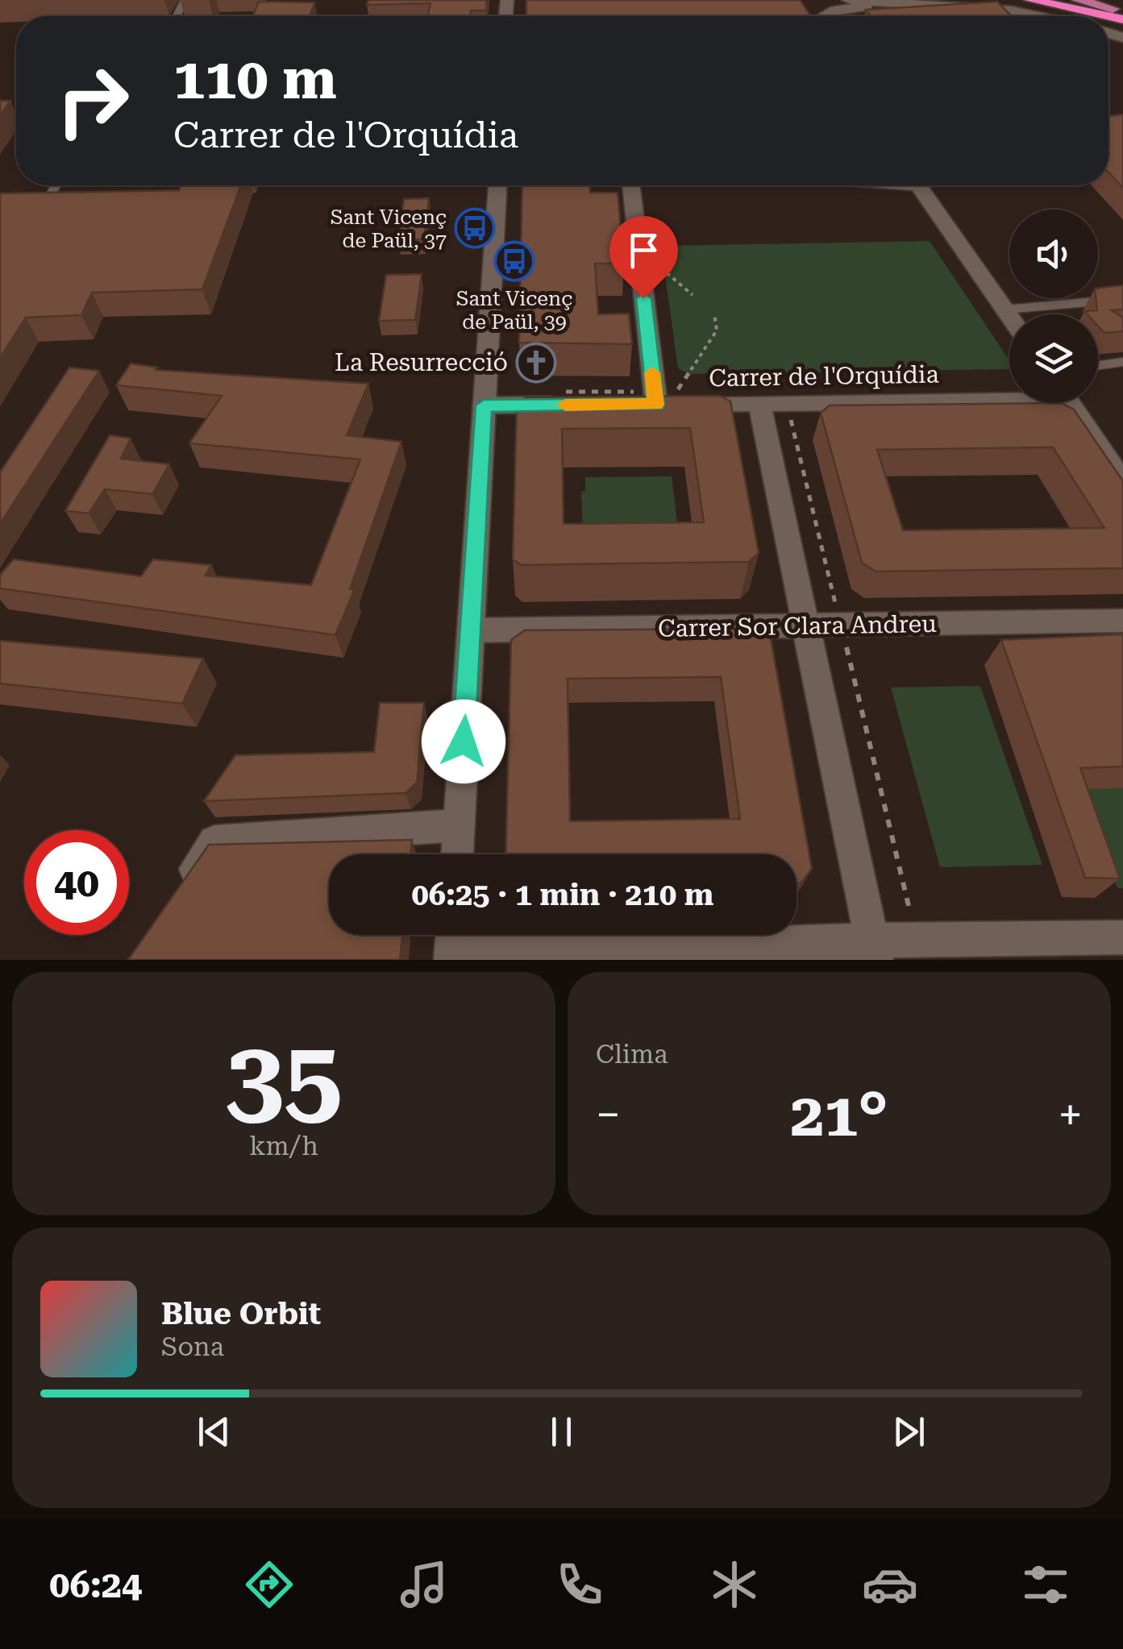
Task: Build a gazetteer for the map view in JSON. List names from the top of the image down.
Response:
{
  "streets": {
    "street": ["Carrer de l'Orquídia", "Carrer Sor Clara Andreu"]
  },
  "places": {
    "bus stop": ["Sant Vicenç de Paül, 37", "Sant Vicenç de Paül, 39"],
    "church": ["La Resurrecció"]
  },
  "page": {
    "turn": ["110 m", "Carrer de l'Orquídia"],
    "limit": "40",
    "trip": "06:25 · 1 min · 210 m",
    "tile": [
      ["35", "km/h"],
      "Clima"
    ],
    "heat": ["−", "21°", "+"],
    "song": ["Blue Orbit", "Sona"],
    "tabs": "06:24"
  }
}
